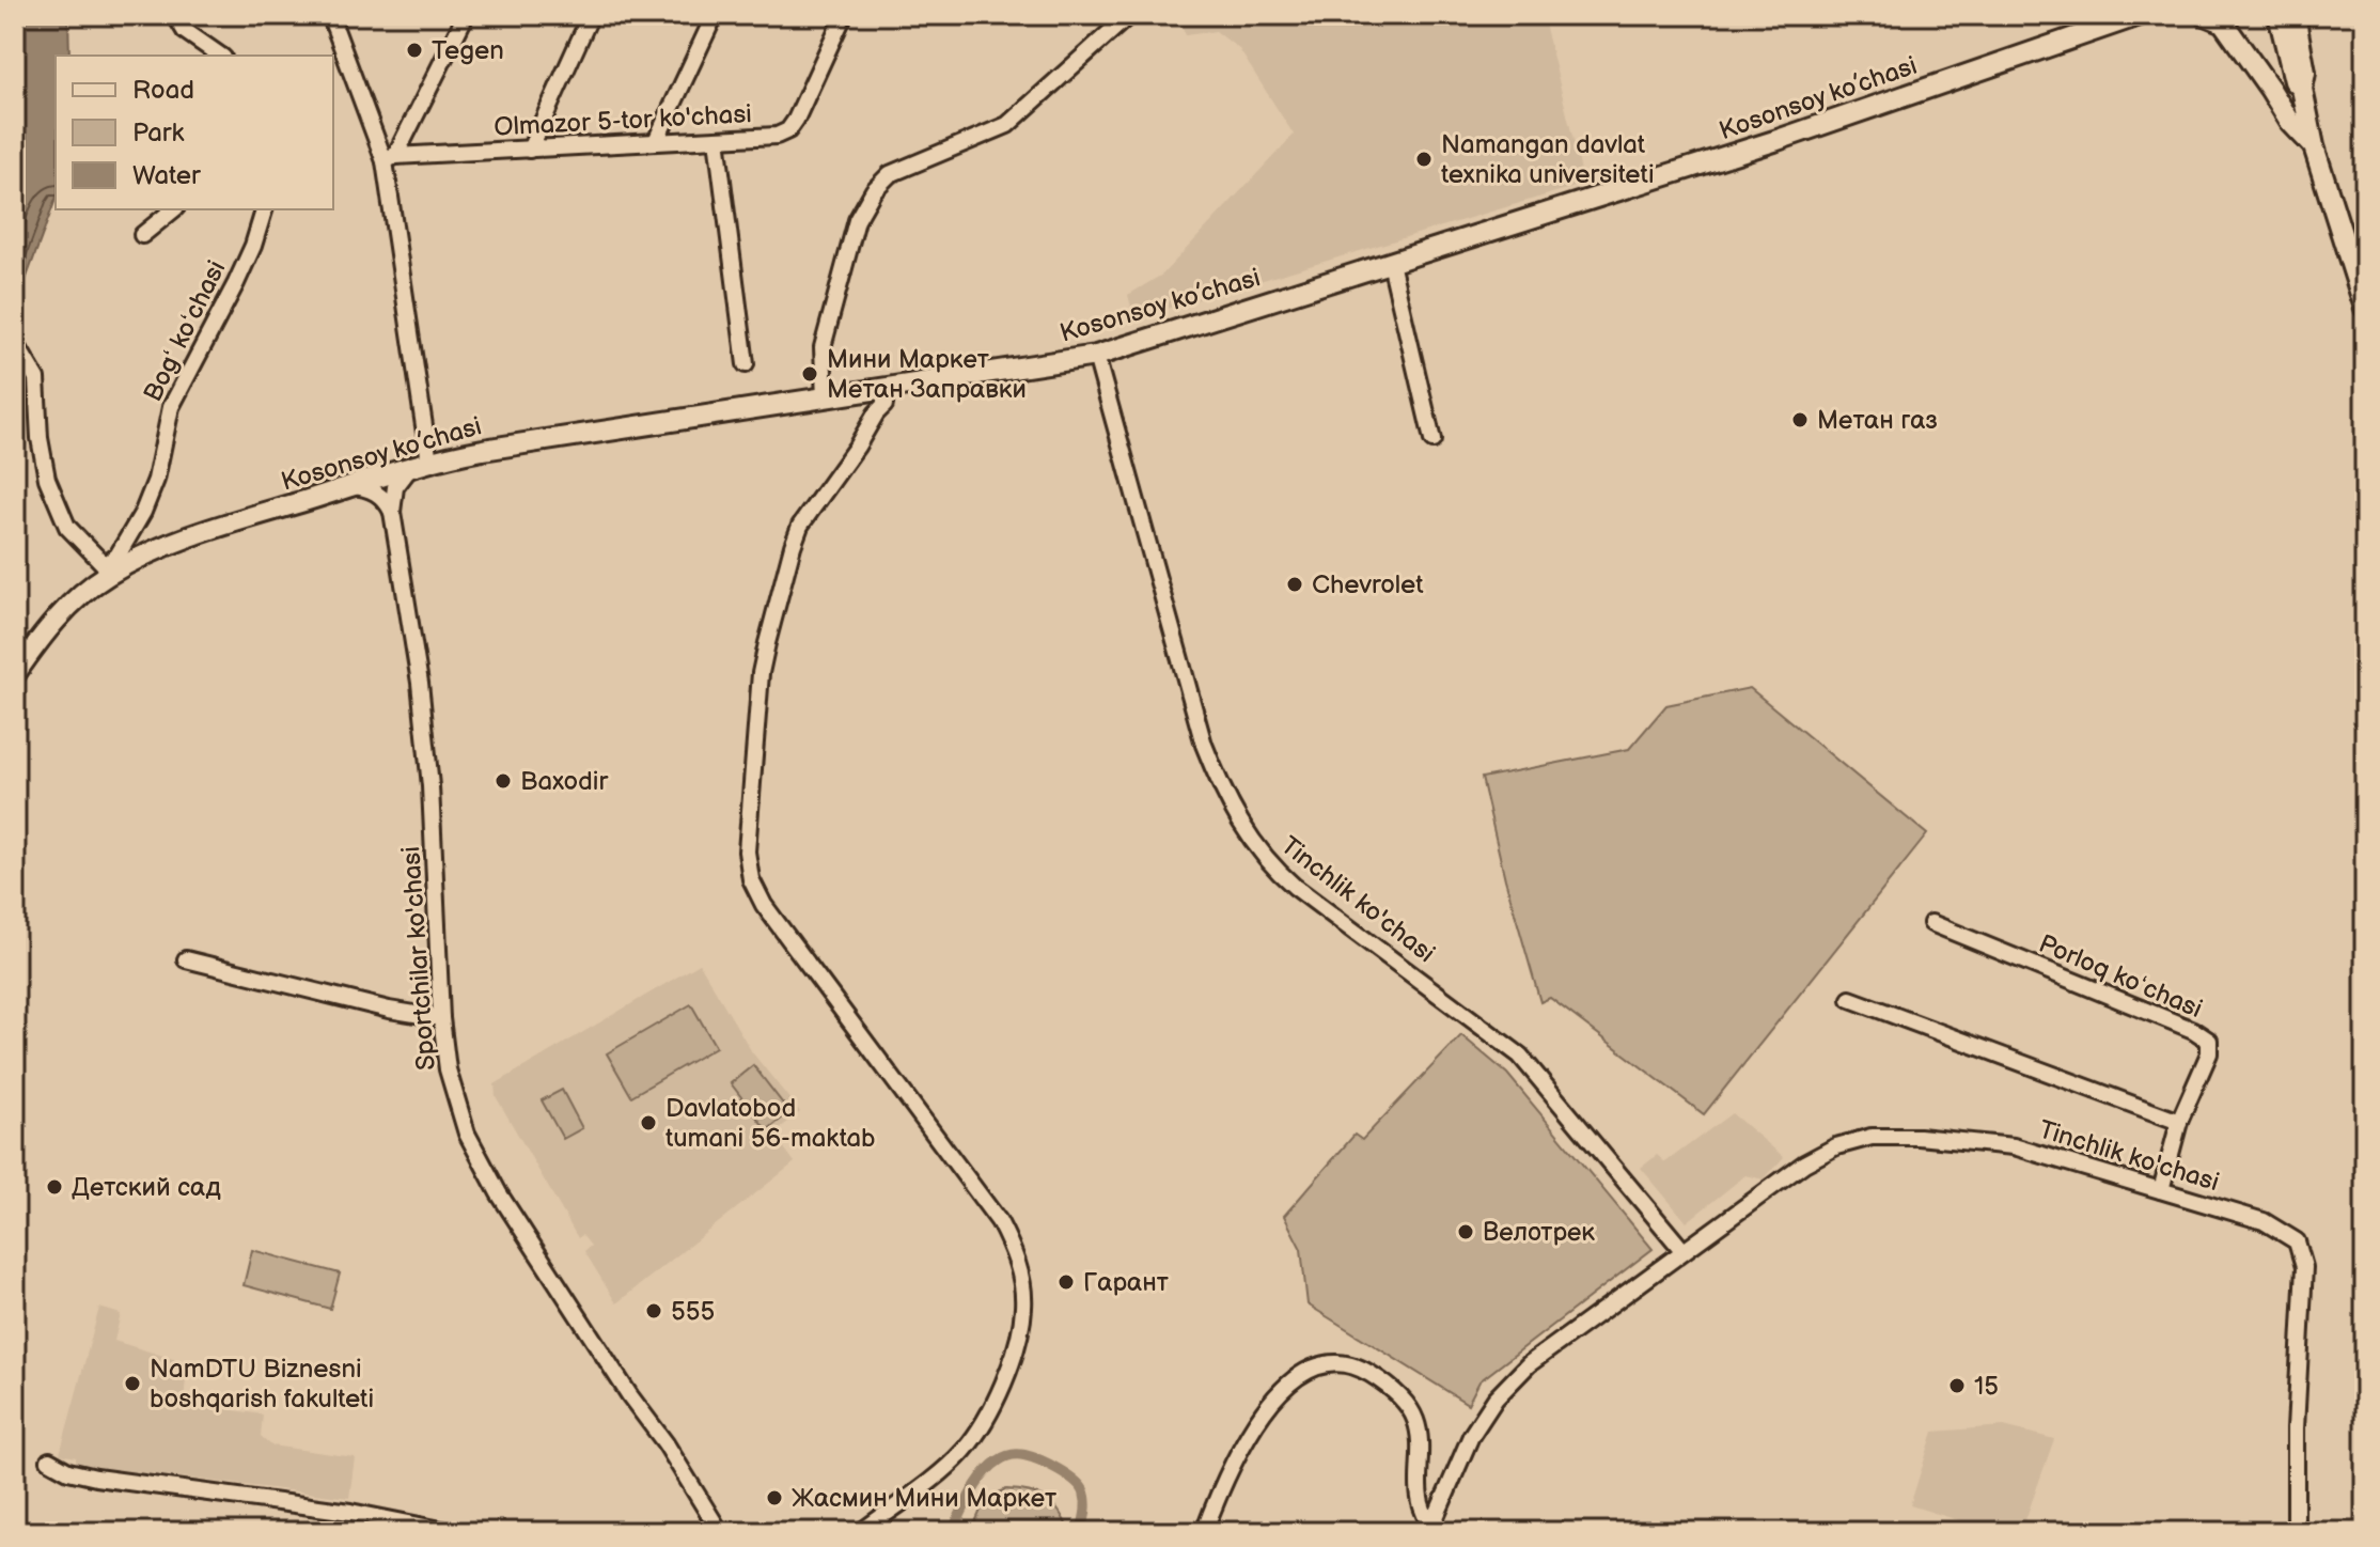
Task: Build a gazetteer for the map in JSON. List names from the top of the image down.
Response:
{
  "streets": {
    "main road": ["Kosonsoy ko’chasi"],
    "street": [
      "Olmazor 5-tor ko'chasi",
      "Bogʻ koʻchasi",
      "Tinchlik ko'chasi",
      "Sportchilar ko'chasi",
      "Porloq koʻchasi"
    ]
  },
  "crossings": [
    ["Kosonsoy ko’chasi", "Bogʻ koʻchasi"],
    ["Kosonsoy ko’chasi", "Tinchlik ko'chasi"],
    ["Tinchlik ko'chasi", "Porloq koʻchasi"]
  ],
  "places": [
    "Tegen",
    "Namangan davlat texnika universiteti",
    "Мини Маркет Метан Заправки",
    "Метан газ",
    "Chevrolet",
    "Baxodir",
    "Davlatobod tumani 56-maktab",
    "Детский сад",
    "Велотрек",
    "Гарант",
    "555",
    "NamDTU Biznesni boshqarish fakulteti",
    "15",
    "Жасмин Мини Маркет"
  ],
  "legend": ["Road", "Park", "Water"]
}
